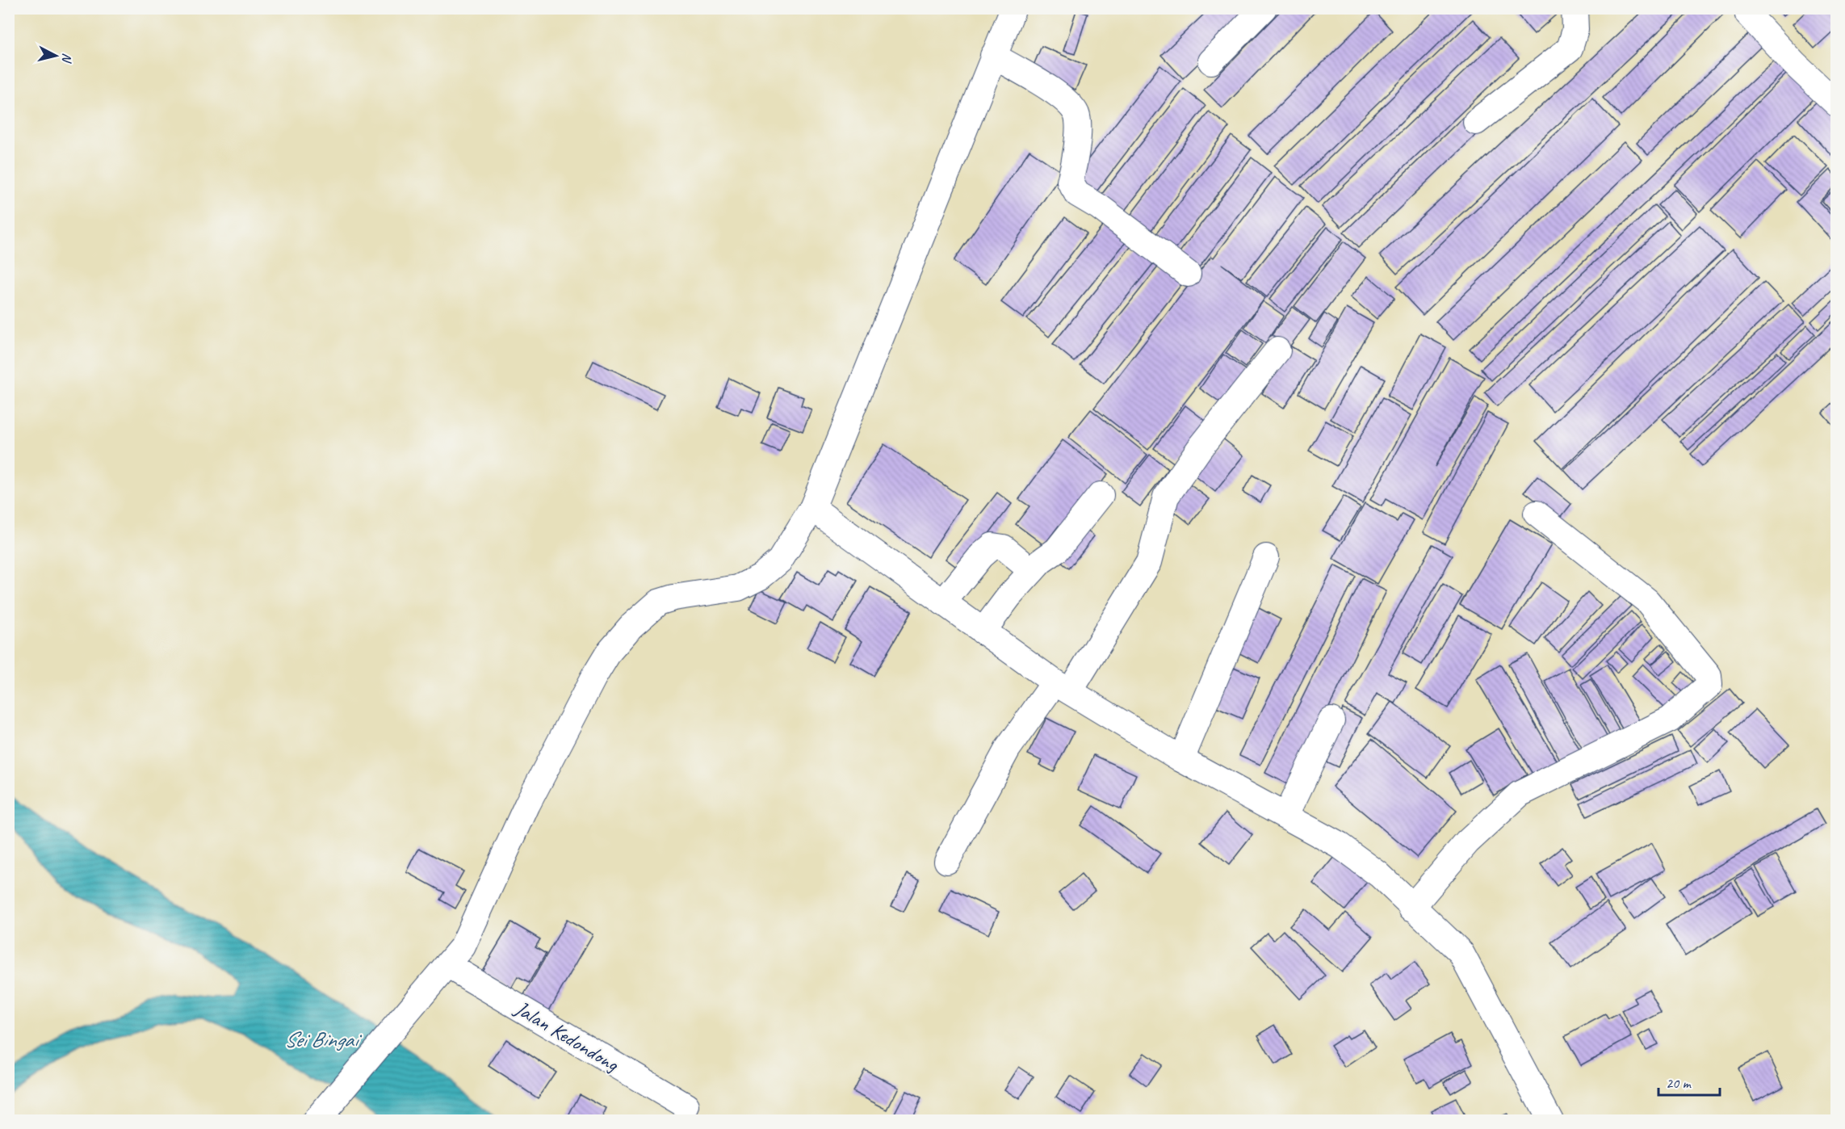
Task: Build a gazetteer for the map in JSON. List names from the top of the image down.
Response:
{
  "streets": {
    "street": ["Jalan Kedondong"]
  },
  "water": ["Sei Bingai"],
  "scale_bar": "20 m",
  "north": "right"
}
